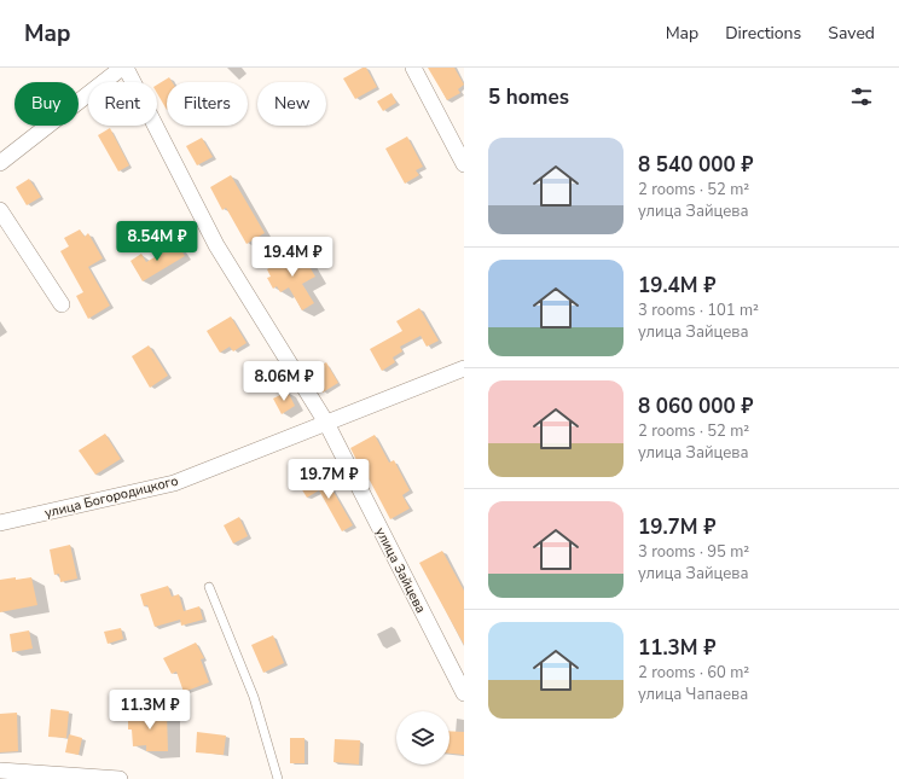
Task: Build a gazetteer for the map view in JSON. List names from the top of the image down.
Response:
{
  "streets": {
    "street": ["улица Богородицкого", "улица Зайцева"]
  },
  "crossings": [
    ["улица Богородицкого", "улица Зайцева"]
  ],
  "page": {
    "header": "Map",
    "nav": ["Map", "Directions", "Saved"],
    "heading": "5 homes",
    "chip": [
      "Buy",
      "Rent",
      "Filters",
      "New"
    ],
    "list": [
      {
        "name": "8 540 000 ₽",
        "note": "2 rooms · 52 m² · улица Зайцева"
      },
      {
        "name": "19.4M ₽",
        "note": "3 rooms · 101 m² · улица Зайцева"
      },
      {
        "name": "8 060 000 ₽",
        "note": "2 rooms · 52 m² · улица Зайцева"
      },
      {
        "name": "19.7M ₽",
        "note": "3 rooms · 95 m² · улица Зайцева"
      },
      {
        "name": "11.3M ₽",
        "note": "2 rooms · 60 m² · улица Чапаева"
      }
    ],
    "price": [
      "8.54M ₽",
      "19.4M ₽",
      "8.06M ₽",
      "19.7M ₽",
      "11.3M ₽"
    ]
  }
}
